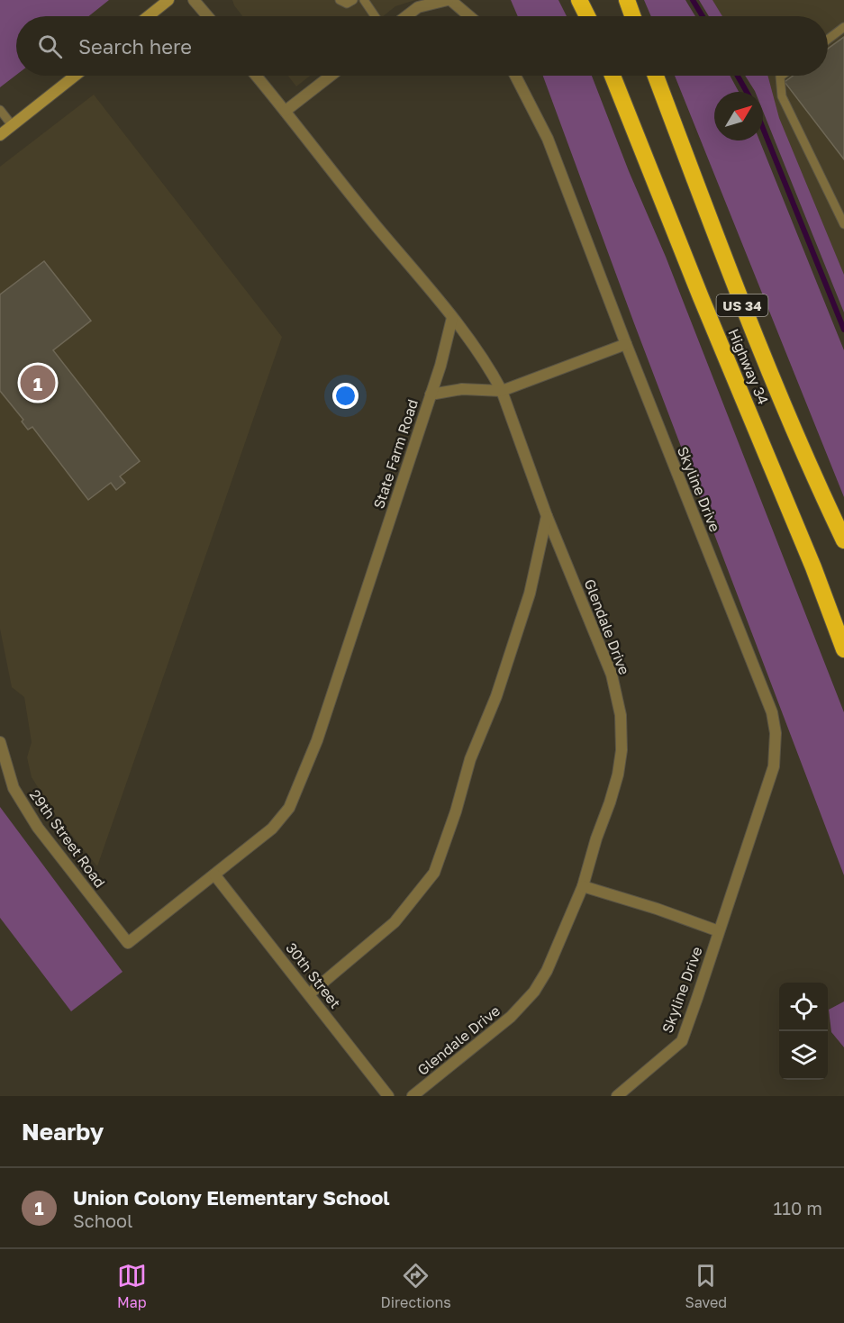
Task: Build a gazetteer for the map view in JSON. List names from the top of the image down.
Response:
{
  "streets": {
    "highway": ["US 34", "Highway 34"],
    "street": [
      "State Farm Road",
      "Skyline Drive",
      "Glendale Drive",
      "29th Street Road",
      "30th Street"
    ]
  },
  "crossings": [
    ["State Farm Road", "Glendale Drive"],
    ["State Farm Road", "29th Street Road"],
    ["State Farm Road", "30th Street"],
    ["Skyline Drive", "Glendale Drive"]
  ],
  "north": "top right",
  "page": {
    "search": "Search here",
    "pins": "1",
    "heading": "Nearby",
    "list": [
      {
        "mark": "1",
        "name": "Union Colony Elementary School",
        "note": "School",
        "value": "110 m"
      }
    ],
    "nav": ["Map", "Directions", "Saved"]
  }
}
